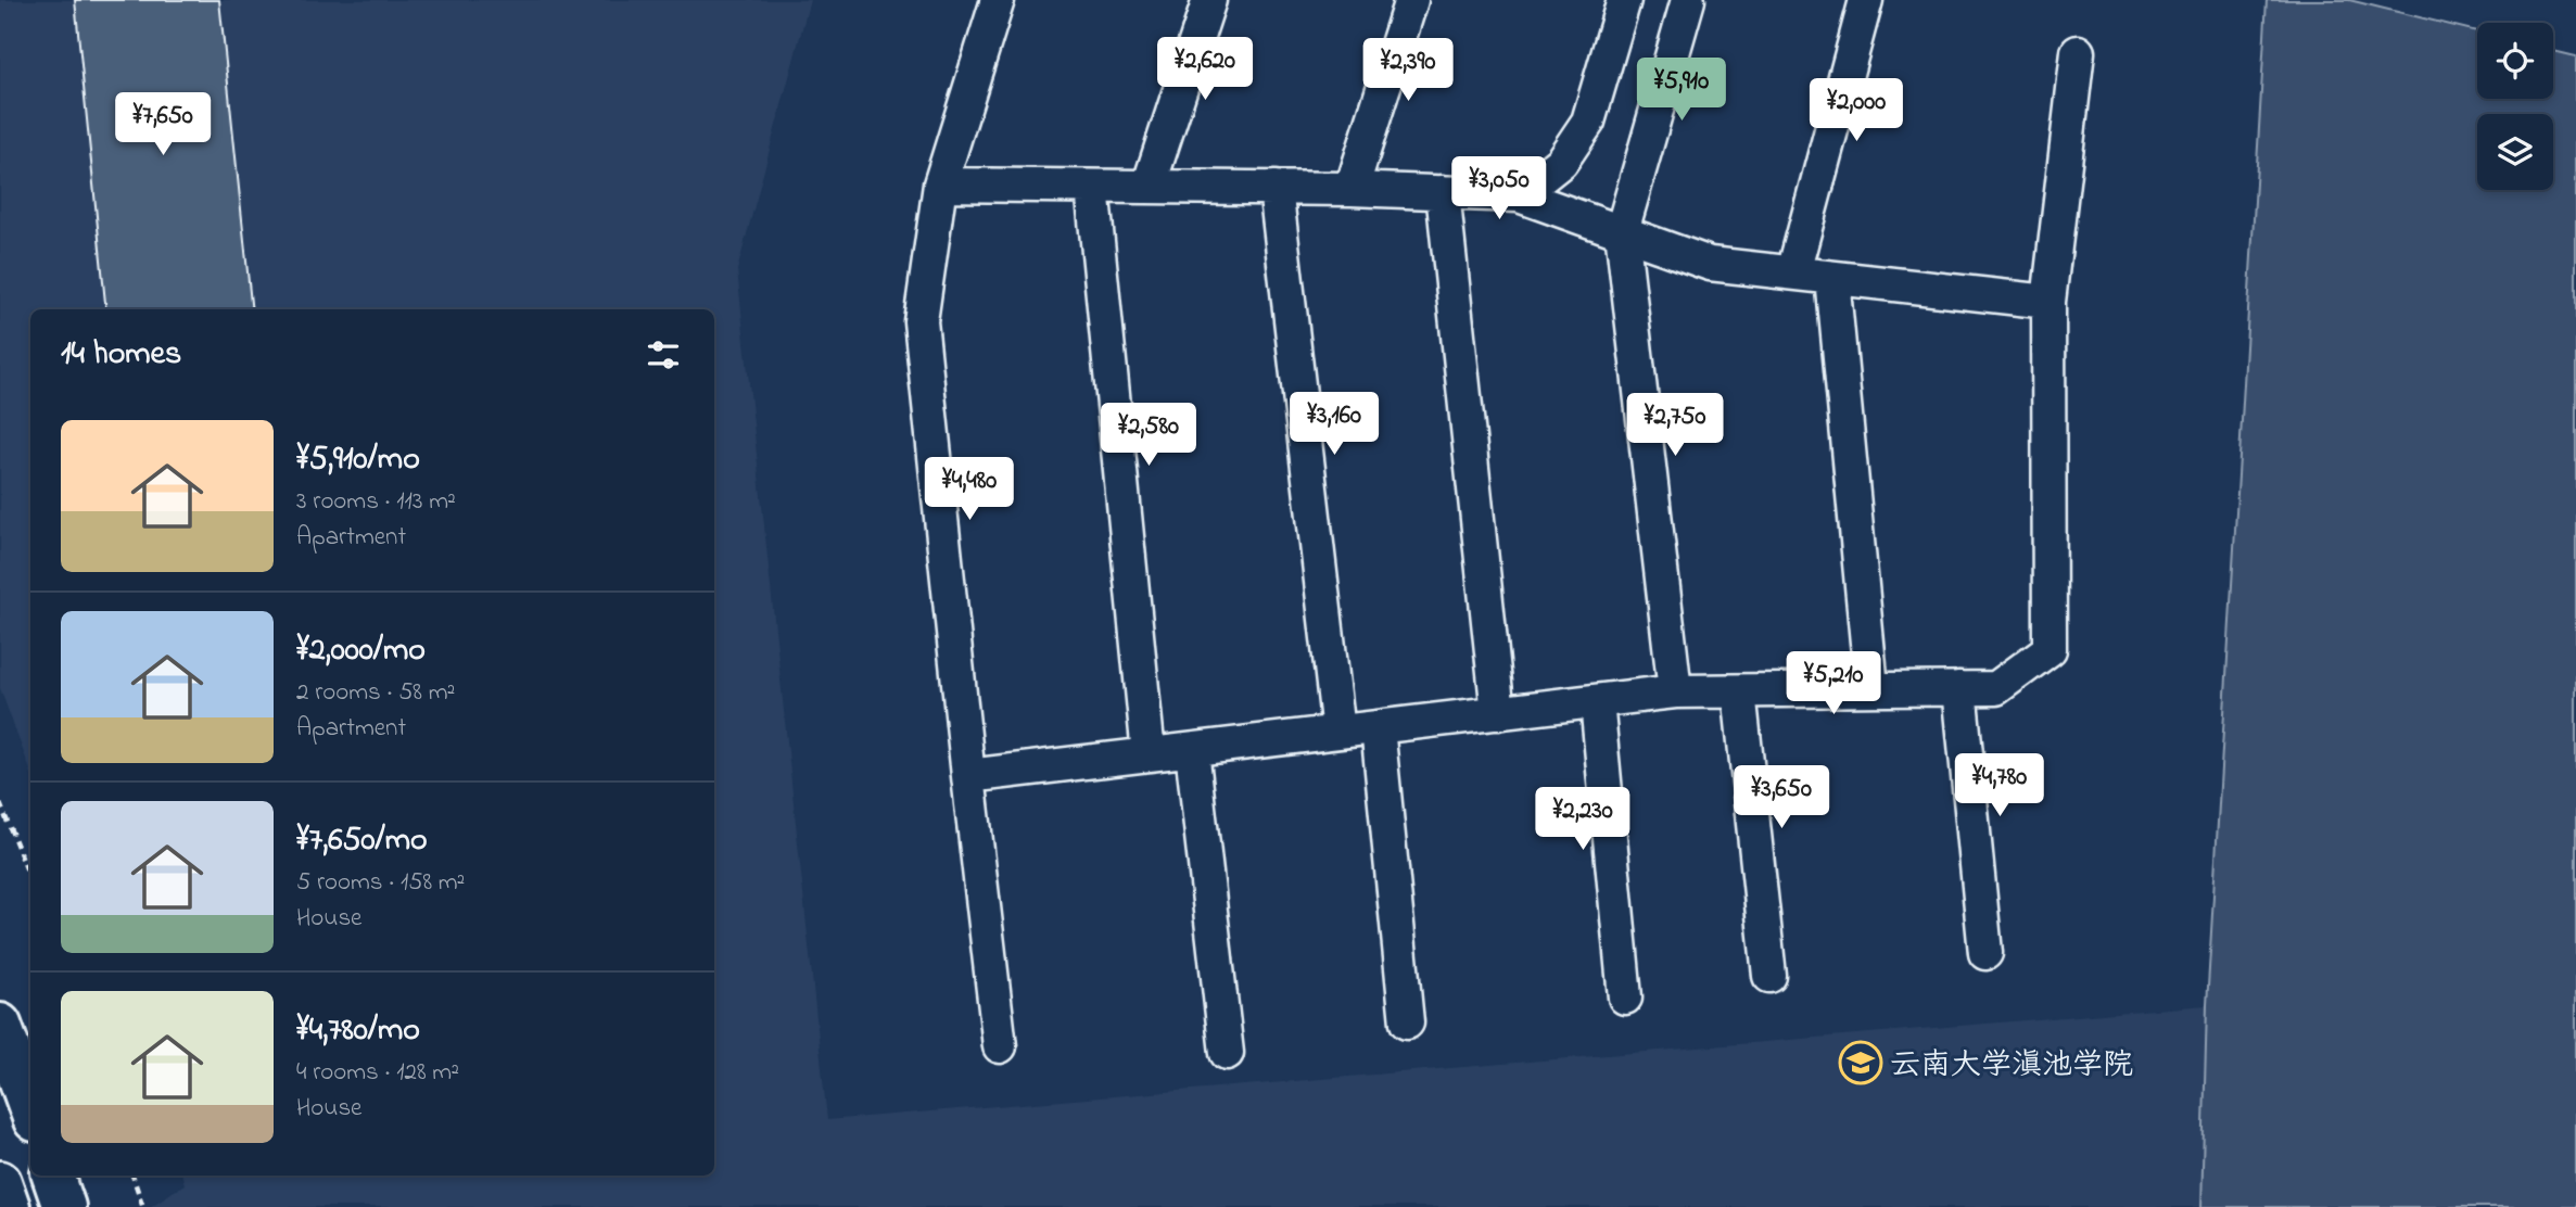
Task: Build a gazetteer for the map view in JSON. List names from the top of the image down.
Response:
{
  "places": {
    "school or university": ["云南大学滇池学院"]
  },
  "page": {
    "price": [
      "¥2,620",
      "¥2,390",
      "¥5,910",
      "¥2,000",
      "¥7,650",
      "¥3,050",
      "¥3,160",
      "¥2,750",
      "¥2,580",
      "¥4,480",
      "¥5,210",
      "¥4,780",
      "¥3,650",
      "¥2,230"
    ],
    "heading": "14 homes",
    "list": [
      {
        "name": "¥5,910/mo",
        "note": "3 rooms · 113 m² · Apartment"
      },
      {
        "name": "¥2,000/mo",
        "note": "2 rooms · 58 m² · Apartment"
      },
      {
        "name": "¥7,650/mo",
        "note": "5 rooms · 158 m² · House"
      },
      {
        "name": "¥4,780/mo",
        "note": "4 rooms · 128 m² · House"
      }
    ]
  }
}
